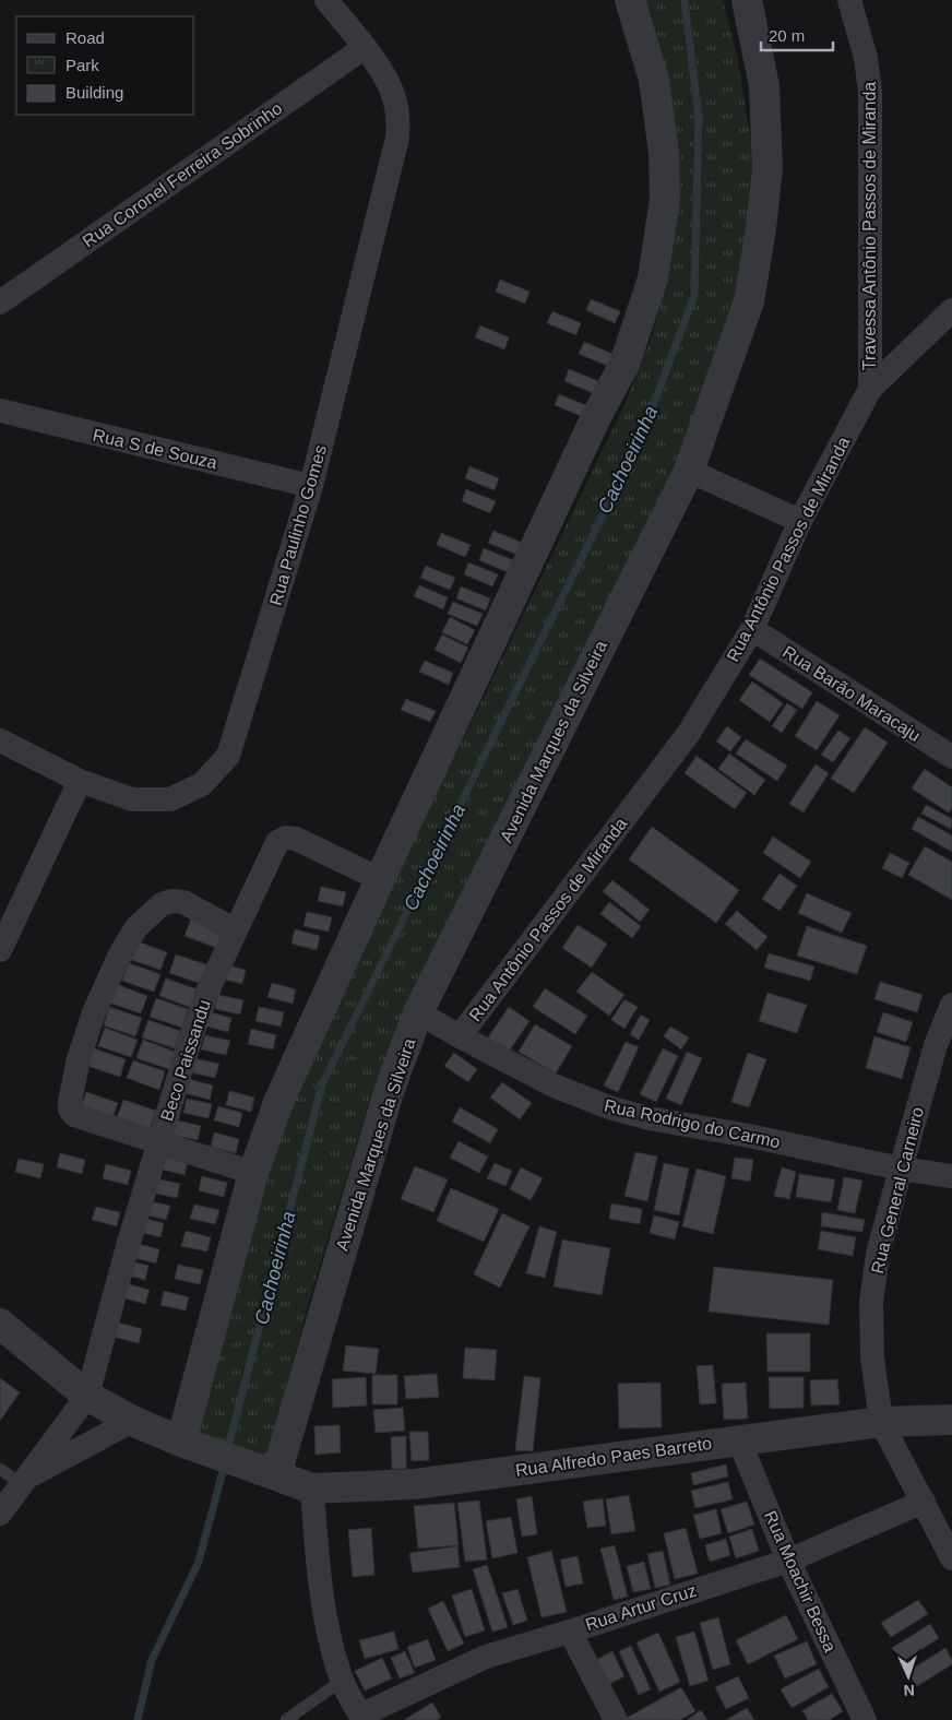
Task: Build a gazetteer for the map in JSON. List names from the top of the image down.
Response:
{
  "streets": {
    "street": [
      "Rua Coronel Ferreira Sobrinho",
      "Travessa Antônio Passos de Miranda",
      "Rua S de Souza",
      "Rua Paulinho Gomes",
      "Rua Antônio Passos de Miranda",
      "Rua Barão Maracaju",
      "Avenida Marques da Silveira",
      "Beco Paissandu",
      "Rua Rodrigo do Carmo",
      "Rua General Carneiro",
      "Rua Alfredo Paes Barreto",
      "Rua Moachir Bessa",
      "Rua Artur Cruz"
    ]
  },
  "crossings": [
    ["Rua Coronel Ferreira Sobrinho", "Rua Paulinho Gomes"],
    ["Travessa Antônio Passos de Miranda", "Rua Antônio Passos de Miranda"],
    ["Rua S de Souza", "Rua Paulinho Gomes"],
    ["Rua Antônio Passos de Miranda", "Rua Barão Maracaju"],
    ["Rua Antônio Passos de Miranda", "Rua Rodrigo do Carmo"],
    ["Avenida Marques da Silveira", "Rua Rodrigo do Carmo"],
    ["Avenida Marques da Silveira", "Rua Alfredo Paes Barreto"],
    ["Beco Paissandu", "Rua Alfredo Paes Barreto"],
    ["Rua Rodrigo do Carmo", "Rua General Carneiro"],
    ["Rua General Carneiro", "Rua Alfredo Paes Barreto"],
    ["Rua General Carneiro", "Rua Artur Cruz"],
    ["Rua Alfredo Paes Barreto", "Rua Moachir Bessa"],
    ["Rua Moachir Bessa", "Rua Artur Cruz"]
  ],
  "water": ["Cachoeirinha"],
  "legend": ["Road", "Park", "Building"],
  "scale_bar": "20 m",
  "north": "bottom"
}
